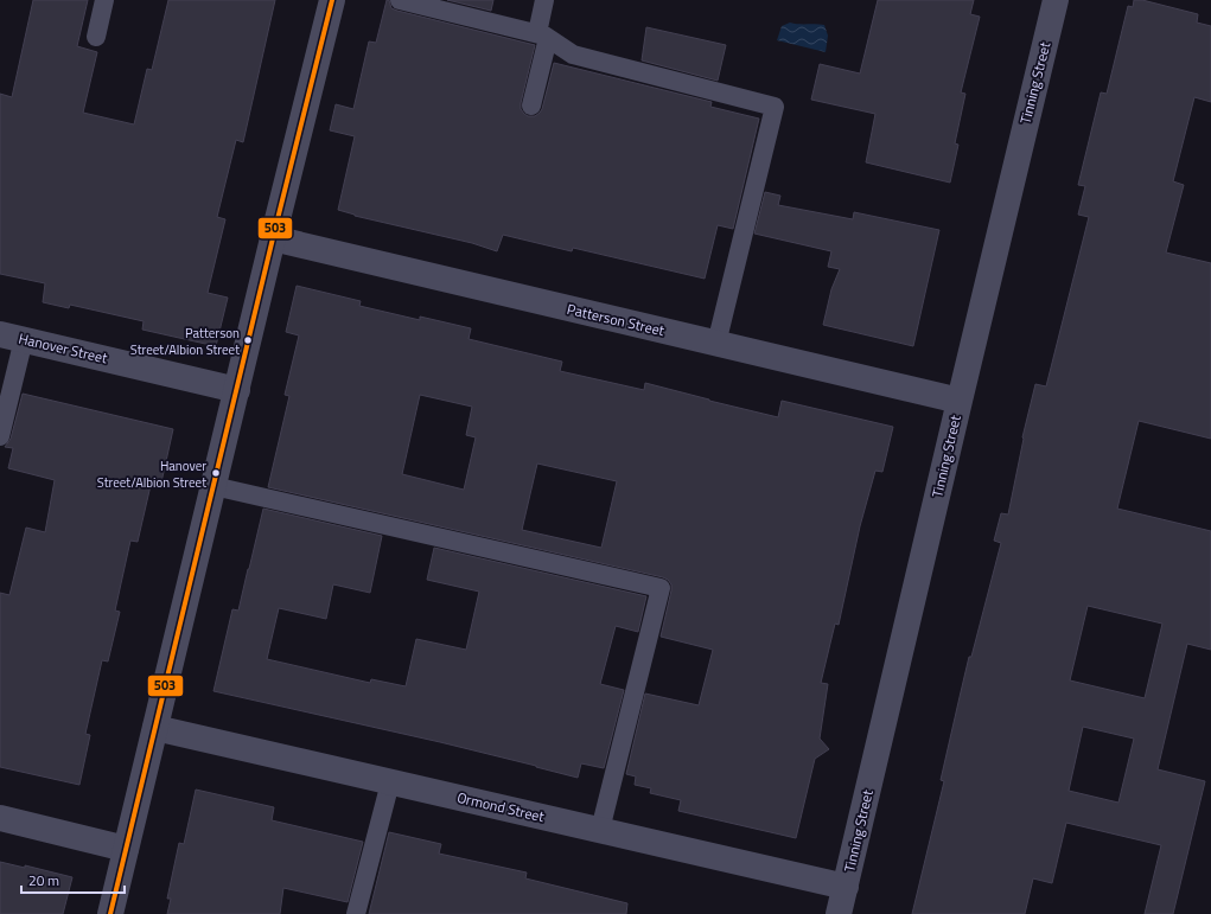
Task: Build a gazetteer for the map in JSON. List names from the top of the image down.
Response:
{
  "streets": {
    "street": [
      "Tinning Street",
      "Patterson Street",
      "Hanover Street",
      "Ormond Street"
    ]
  },
  "crossings": [
    ["Tinning Street", "Patterson Street"],
    ["Tinning Street", "Ormond Street"]
  ],
  "places": ["Patterson Street/Albion Street", "Hanover Street/Albion Street"],
  "lines": ["transit line 503"],
  "scale_bar": "20 m"
}
